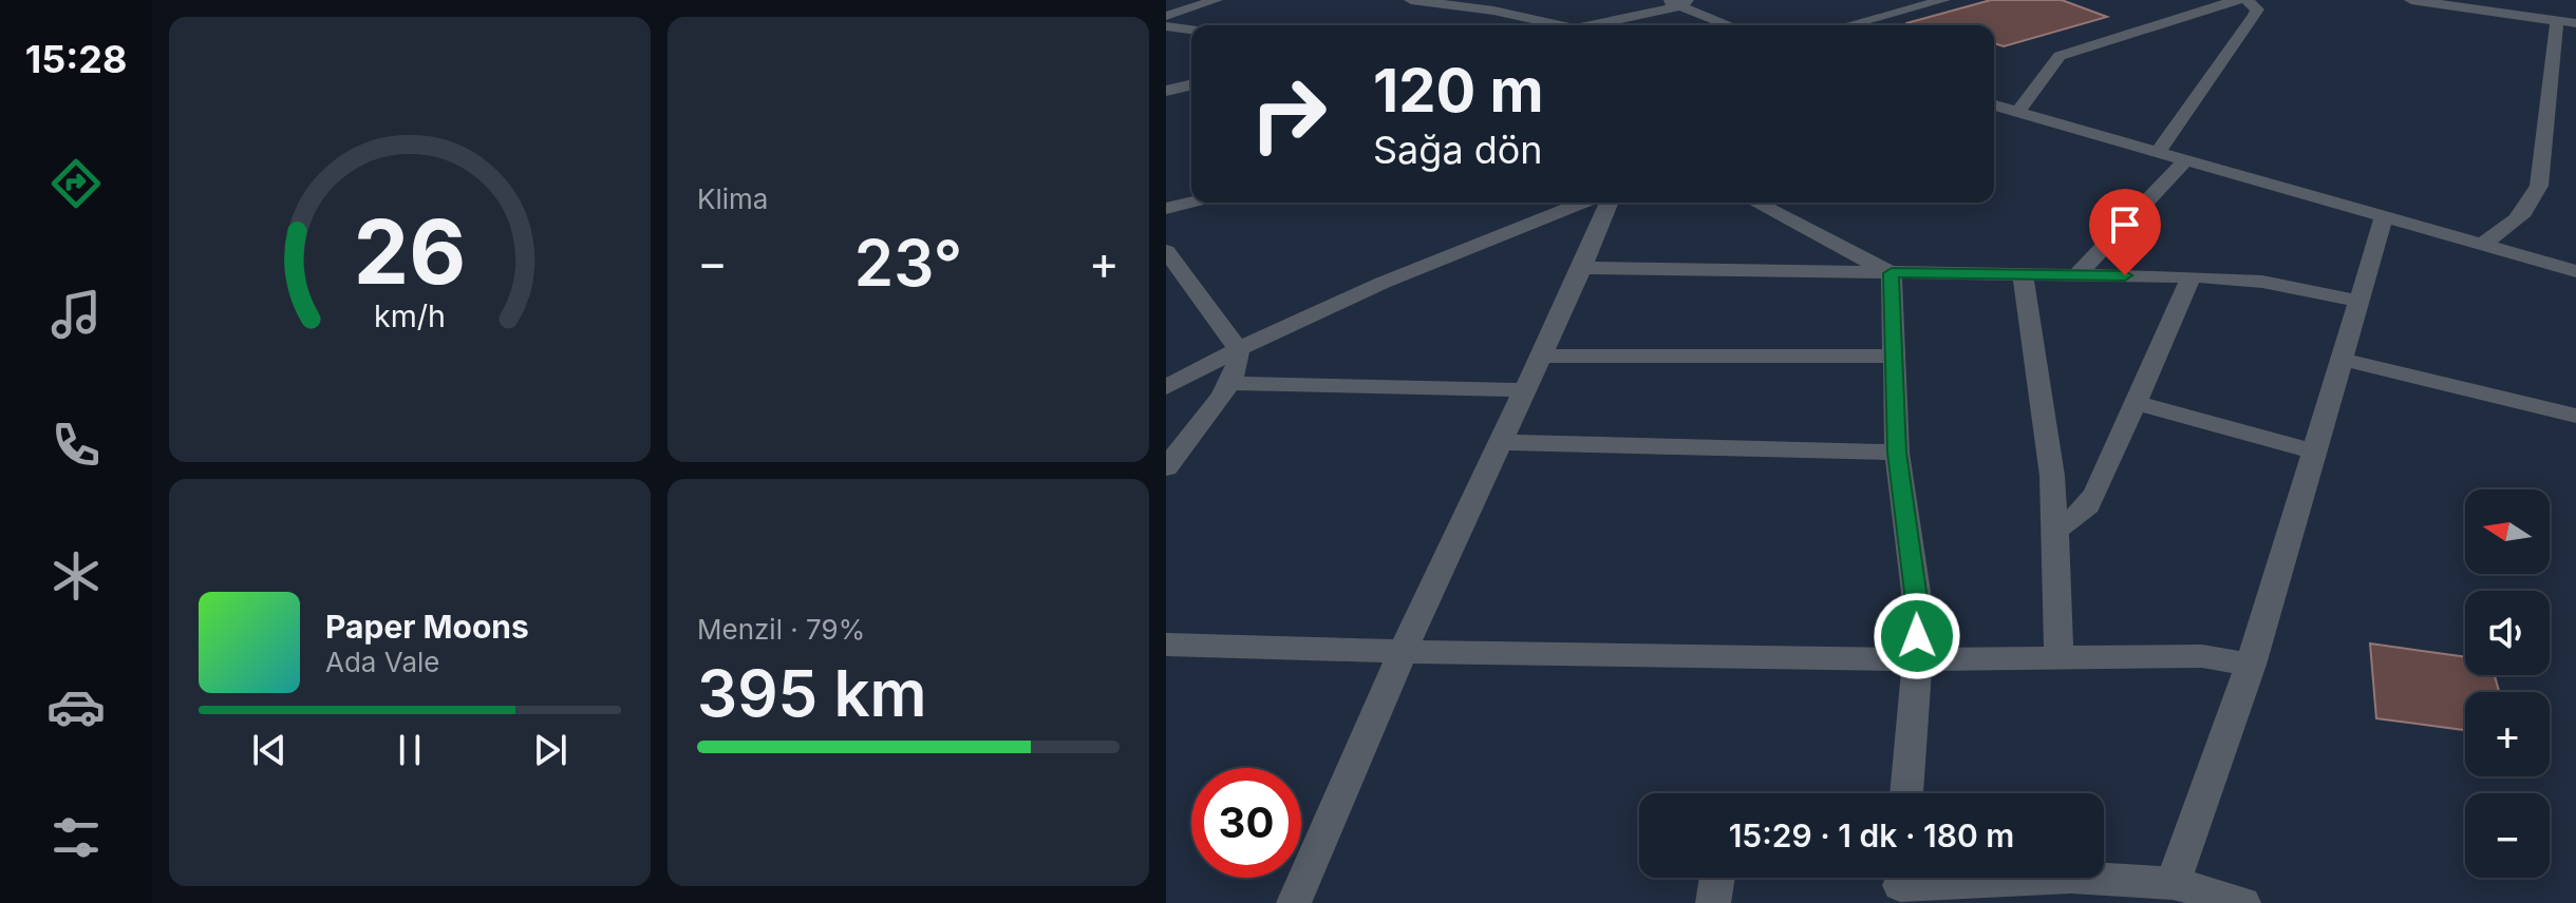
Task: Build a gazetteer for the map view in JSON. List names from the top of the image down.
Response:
{
  "north": "left",
  "page": {
    "tabs": "15:28",
    "tile": [
      "Klima",
      ["Menzil · 79%", "395 km"]
    ],
    "turn": ["120 m", "Sağa dön"],
    "heat": ["−", "23°", "+"],
    "map_buttons": ["+", "−"],
    "song": ["Paper Moons", "Ada Vale"],
    "limit": "30",
    "trip": "15:29 · 1 dk · 180 m",
    "gauge": ["26", "km/h"]
  }
}
